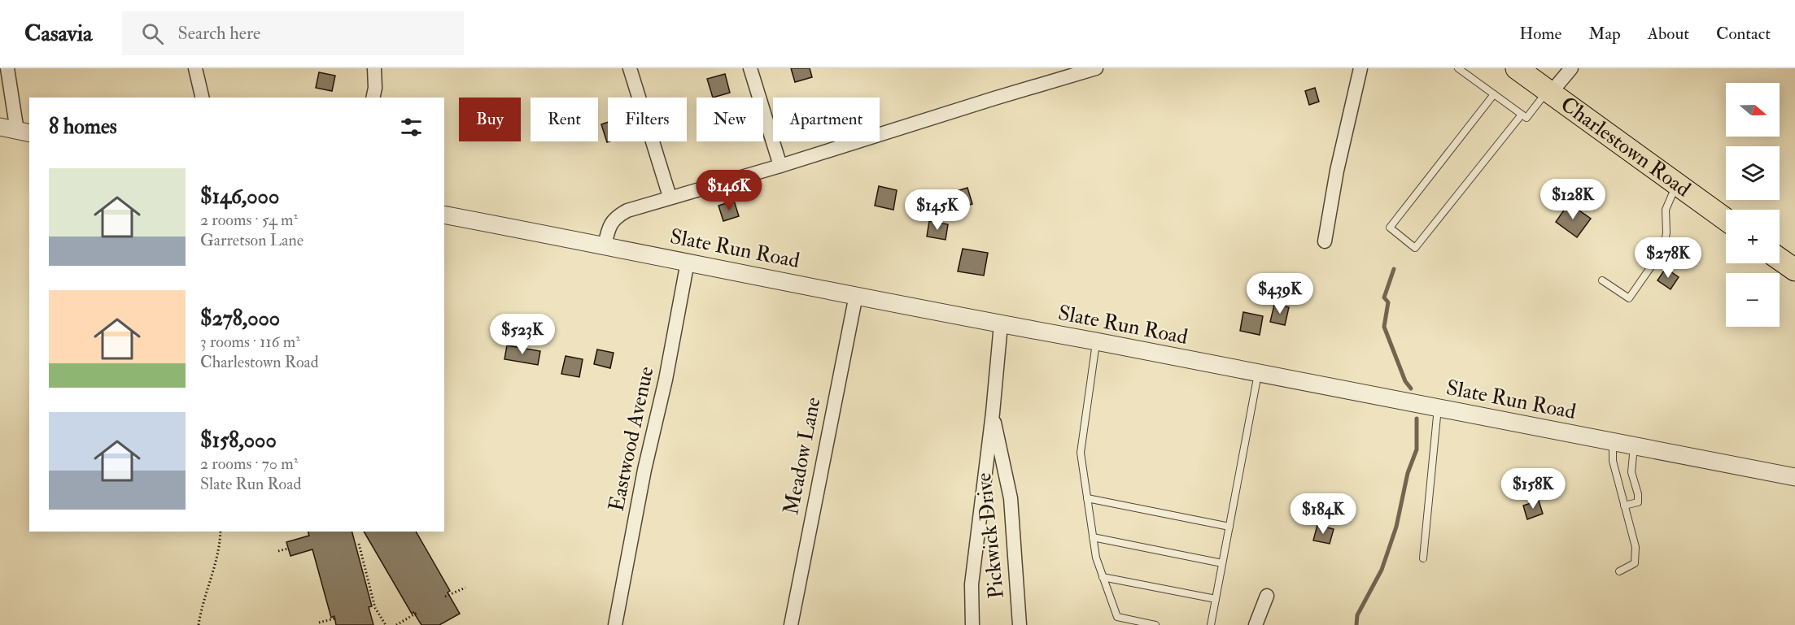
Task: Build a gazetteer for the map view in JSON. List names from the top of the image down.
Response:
{
  "streets": {
    "main road": ["Charlestown Road"],
    "street": [
      "Slate Run Road",
      "Eastwood Avenue",
      "Meadow Lane",
      "Pickwick Drive"
    ]
  },
  "crossings": [
    ["Slate Run Road", "Eastwood Avenue"],
    ["Slate Run Road", "Meadow Lane"],
    ["Slate Run Road", "Pickwick Drive"]
  ],
  "north": "right",
  "page": {
    "header": "Casavia",
    "search": "Search here",
    "nav": [
      "Home",
      "Map",
      "About",
      "Contact"
    ],
    "map_buttons": ["+", "−"],
    "chip": [
      "Buy",
      "Rent",
      "Filters",
      "New",
      "Apartment"
    ],
    "heading": "8 homes",
    "list": [
      {
        "name": "$146,000",
        "note": "2 rooms · 54 m² · Garretson Lane"
      },
      {
        "name": "$278,000",
        "note": "3 rooms · 116 m² · Charlestown Road"
      },
      {
        "name": "$158,000",
        "note": "2 rooms · 70 m² · Slate Run Road"
      }
    ],
    "price": [
      "$146K",
      "$128K",
      "$145K",
      "$278K",
      "$439K",
      "$523K",
      "$158K",
      "$184K"
    ]
  }
}
